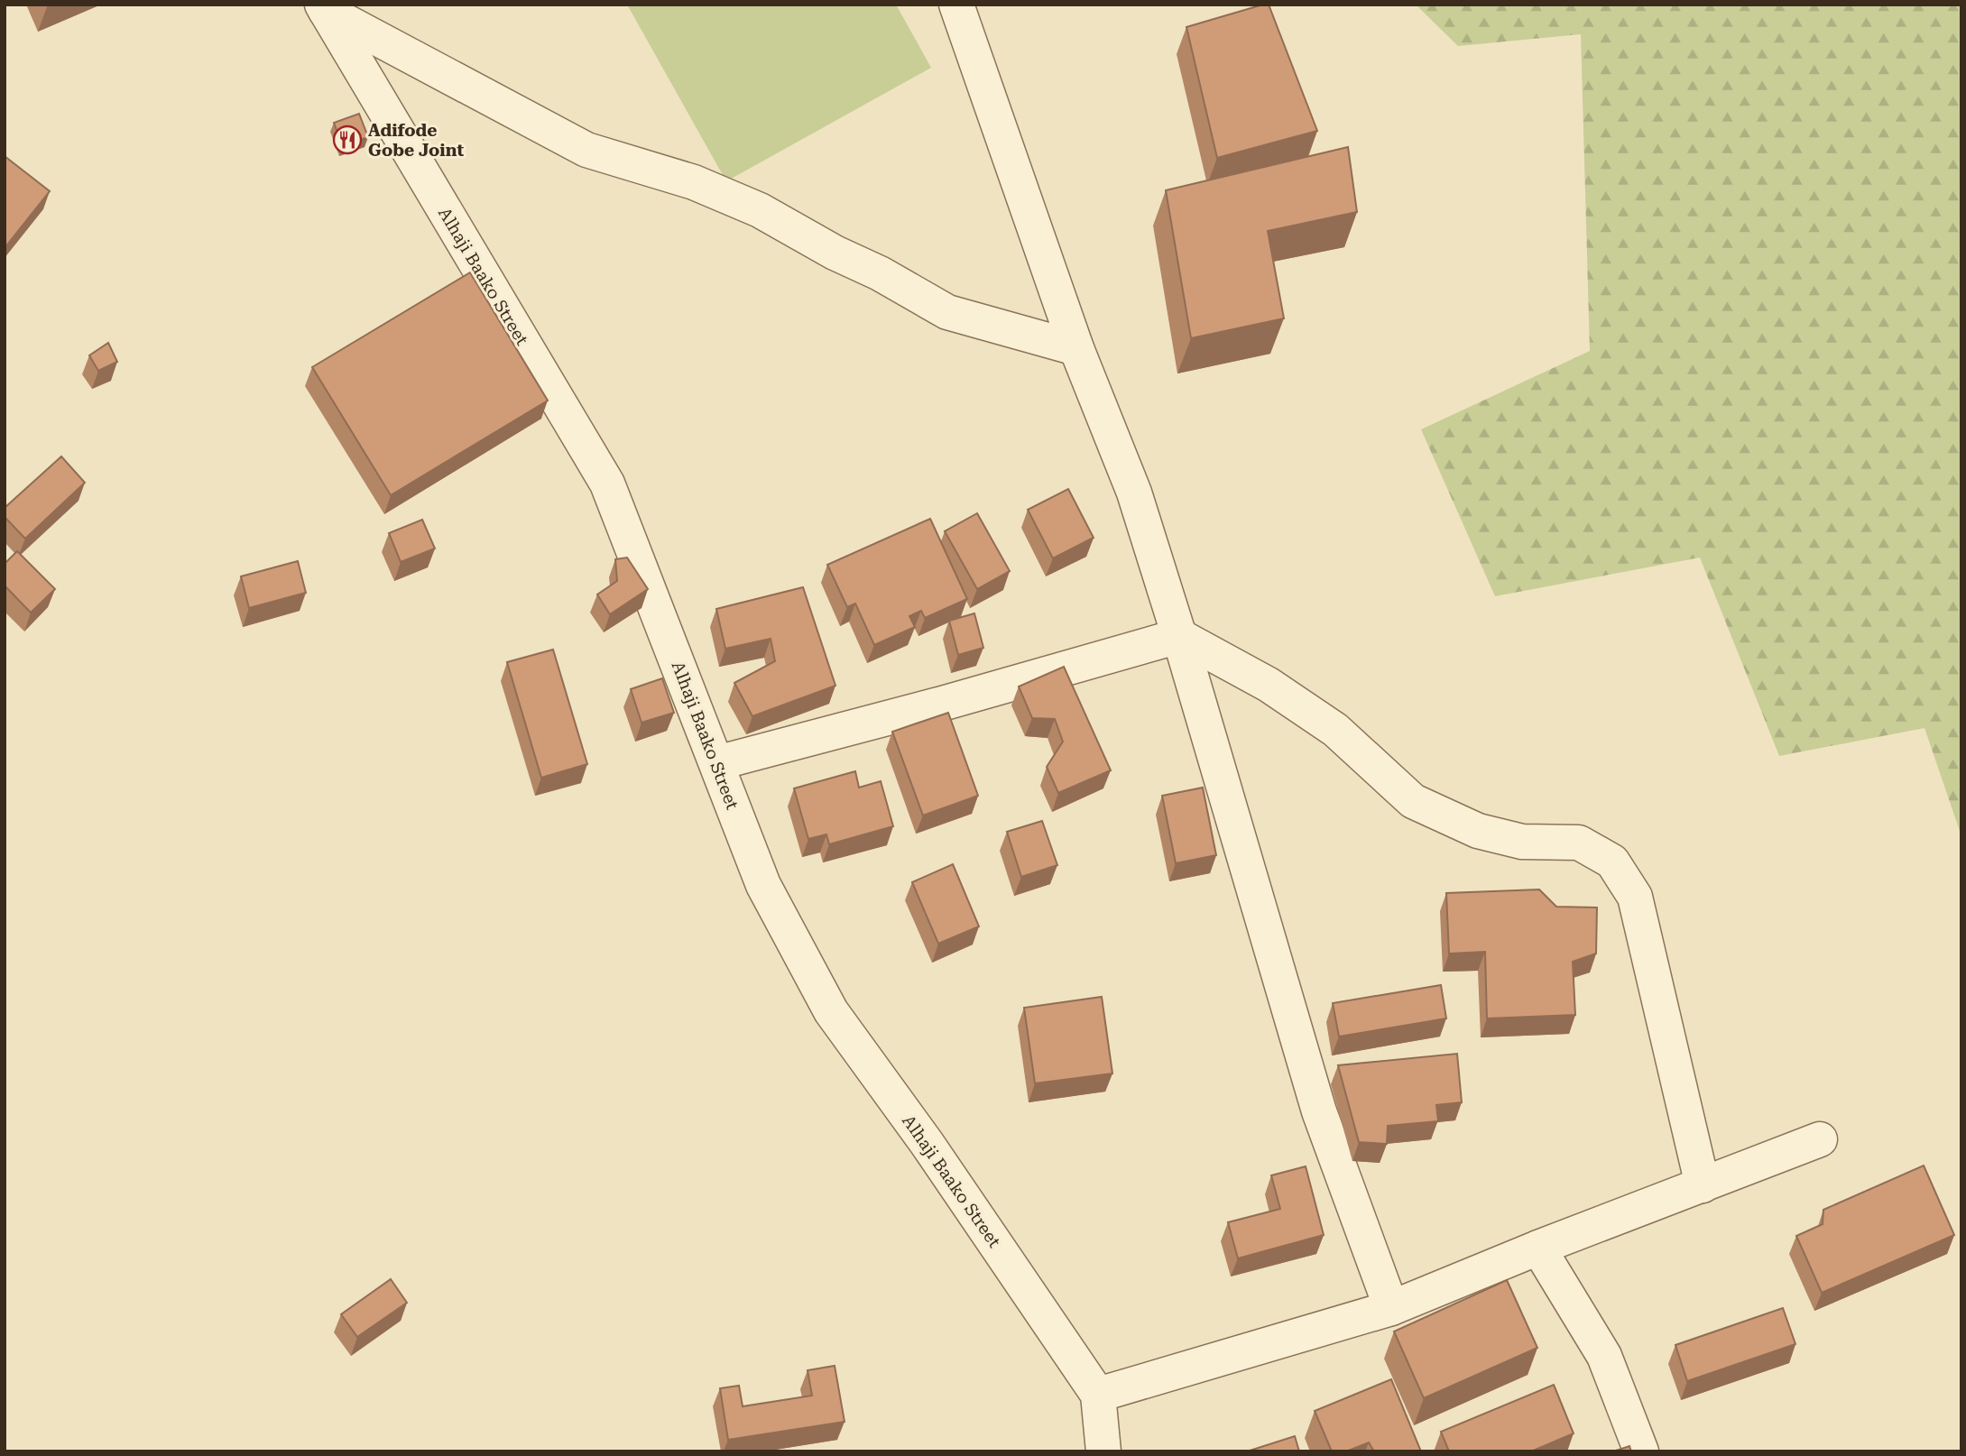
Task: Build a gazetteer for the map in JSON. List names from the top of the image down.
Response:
{
  "streets": {
    "street": ["Alhaji Baako Street"]
  },
  "places": {
    "restaurant": ["Adifode Gobe Joint"]
  }
}
